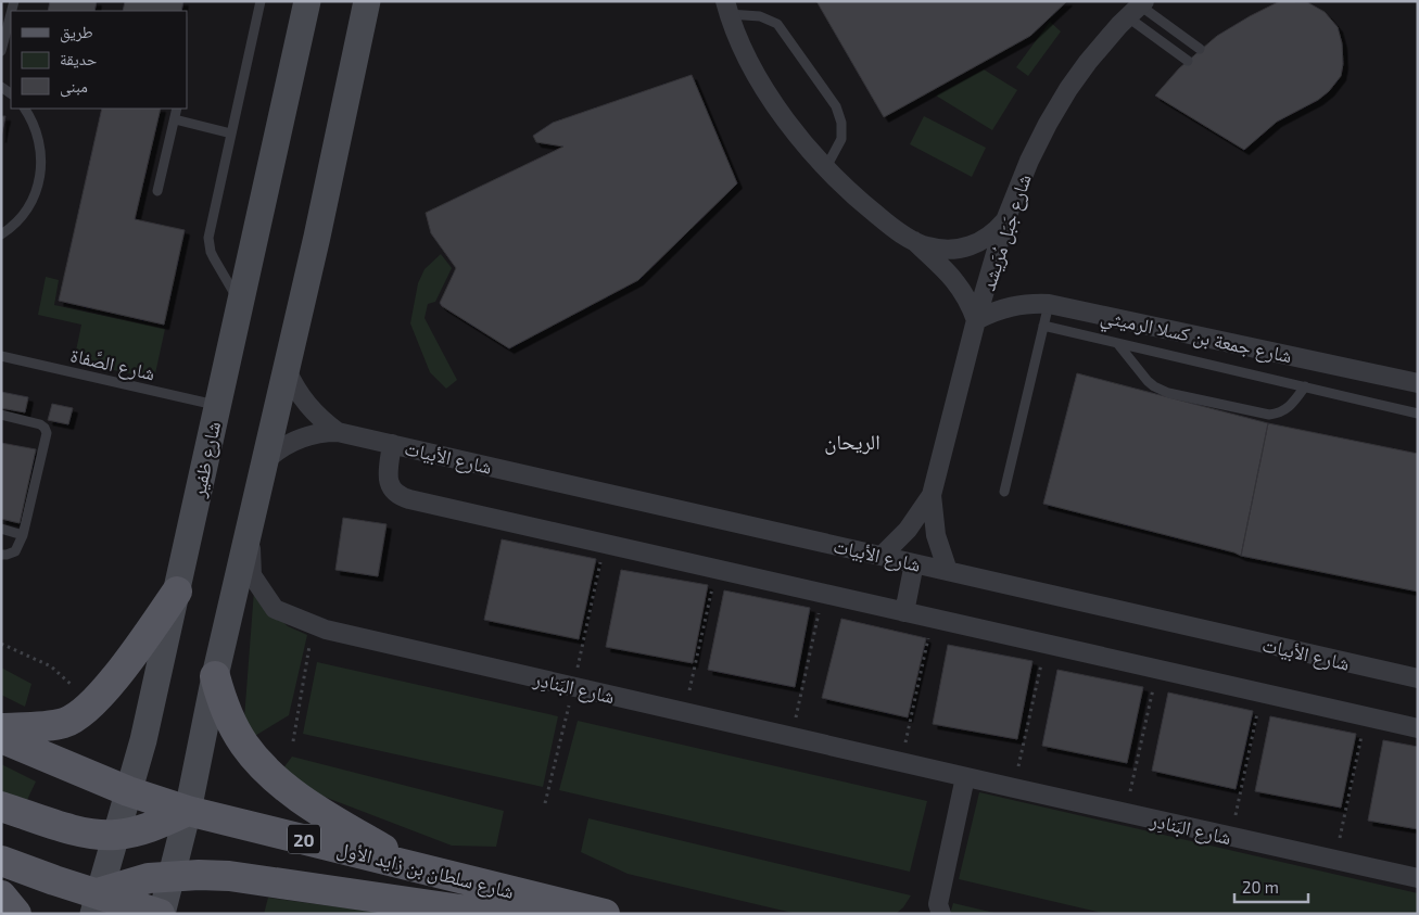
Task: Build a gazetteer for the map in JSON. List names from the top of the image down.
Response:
{
  "streets": {
    "main road": ["شارع ظفير", "20", "شارع سلطان بن زايد الأول"],
    "street": [
      "شارع جَبَل مُرَيشد",
      "شارع جمعة بن كسلا الرميثي",
      "شارع الأبيات",
      "شارع البَنادِر"
    ],
    "lane": ["شارع الصَّفاة"]
  },
  "crossings": [
    ["شارع جَبَل مُرَيشد", "شارع جمعة بن كسلا الرميثي"],
    ["شارع جَبَل مُرَيشد", "شارع الأبيات"],
    ["شارع الصَّفاة", "شارع ظفير"],
    ["شارع ظفير", "شارع سلطان بن زايد الأول"]
  ],
  "districts": ["الريحان"],
  "legend": ["طريق", "حديقة", "مبنى"],
  "scale_bar": "20 m"
}
